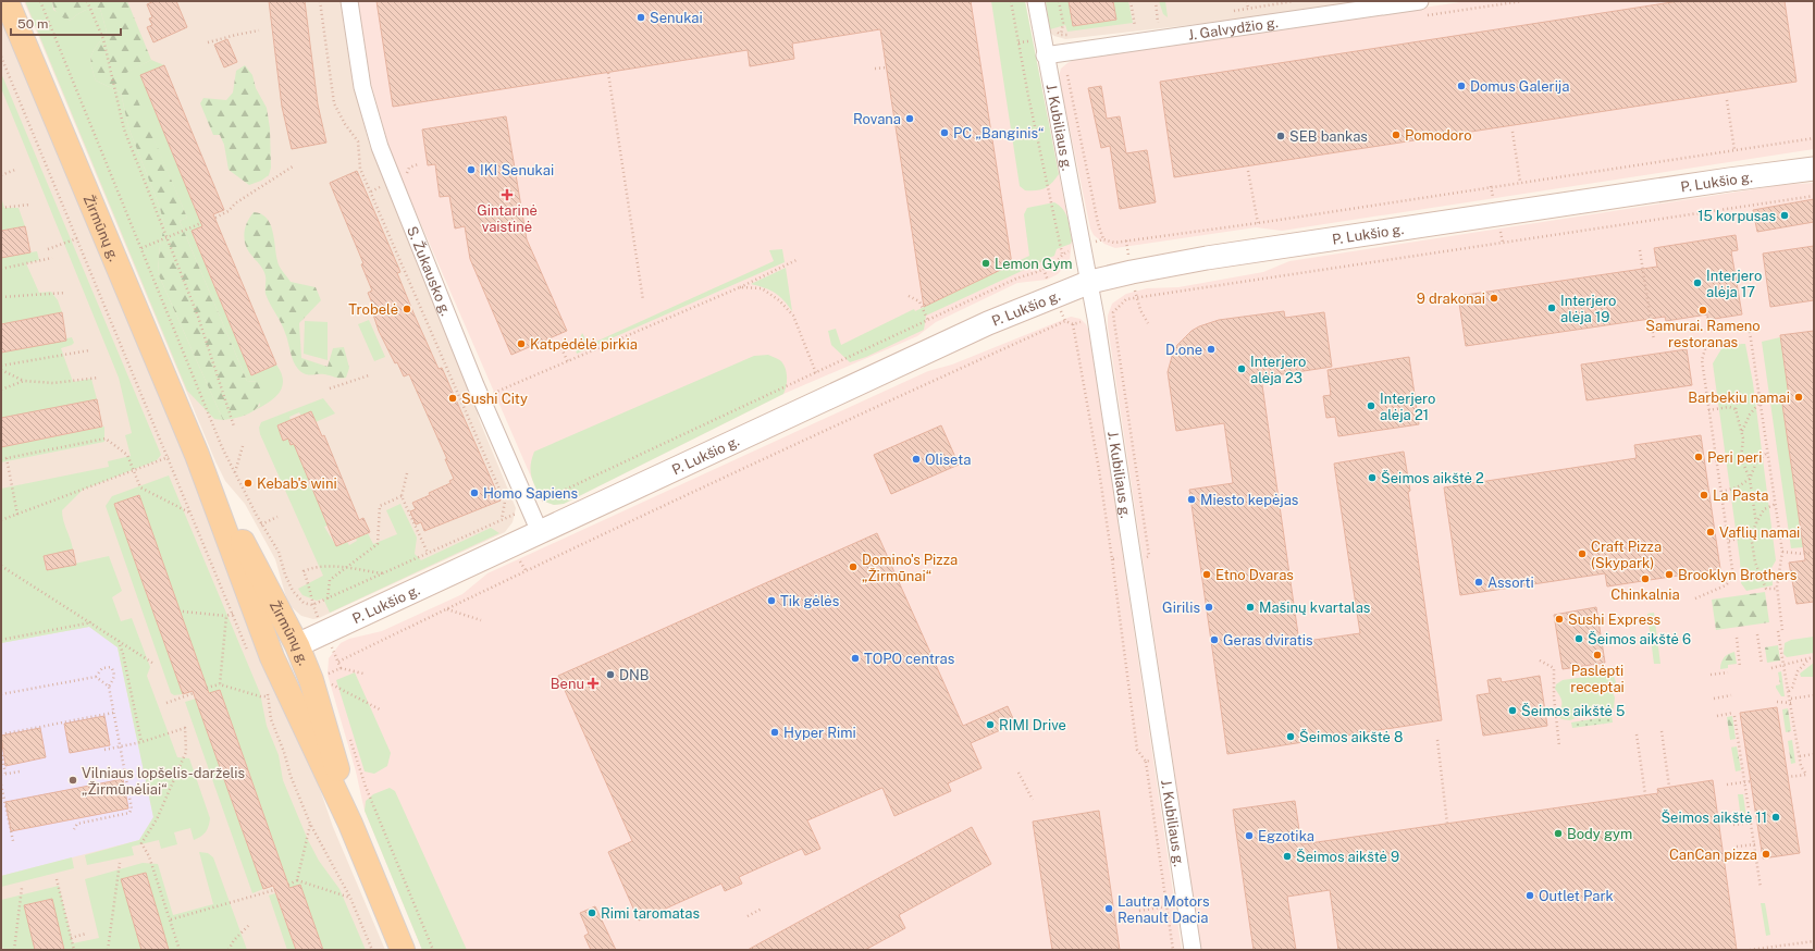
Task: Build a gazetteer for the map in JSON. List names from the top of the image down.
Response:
{
  "streets": {
    "main road": ["Žirmūnų g."],
    "street": [
      "J. Galvydžio g.",
      "J. Kubiliaus g.",
      "P. Lukšio g.",
      "S. Žukausko g."
    ]
  },
  "crossings": [
    ["J. Galvydžio g.", "J. Kubiliaus g."],
    ["J. Kubiliaus g.", "P. Lukšio g."],
    ["P. Lukšio g.", "Žirmūnų g."],
    ["P. Lukšio g.", "S. Žukausko g."]
  ],
  "places": {
    "other": [
      "Senukai",
      "Domus Galerija",
      "Rovana",
      "PC „Banginis“",
      "Pomodoro",
      "SEB bankas",
      "IKI Senukai",
      "15 korpusas",
      "Lemon Gym",
      "Interjero alėja 17",
      "9 drakonai",
      "Interjero alėja 19",
      "Trobelė",
      "Samurai. Rameno restoranas",
      "Katpėdėlė pirkia",
      "D.one",
      "Interjero alėja 23",
      "Barbekiu namai",
      "Sushi City",
      "Interjero alėja 21",
      "Peri peri",
      "Oliseta",
      "Šeimos aikštė 2",
      "Kebab's wini",
      "Homo Sapiens",
      "La Pasta",
      "Miesto kepėjas",
      "Vaflių namai",
      "Craft Pizza (Skypark)",
      "Domino's Pizza „Žirmūnai“",
      "Etno Dvaras",
      "Brooklyn Brothers",
      "Chinkalnia",
      "Assorti",
      "Tik gėlės",
      "Girilis",
      "Mašinų kvartalas",
      "Sushi Express",
      "Šeimos aikštė 6",
      "Geras dviratis",
      "Paslėpti receptai",
      "TOPO centras",
      "DNB",
      "Šeimos aikštė 5",
      "RIMI Drive",
      "Hyper Rimi",
      "Šeimos aikštė 8",
      "Vilniaus lopšelis-darželis „Žirmūnėliai“",
      "Šeimos aikštė 11",
      "Body gym",
      "Egzotika",
      "CanCan pizza",
      "Šeimos aikštė 9",
      "Outlet Park",
      "Lautra Motors Renault Dacia",
      "Rimi taromatas"
    ],
    "health": ["Gintarinė vaistinė", "Benu"]
  },
  "scale_bar": "50 m"
}
